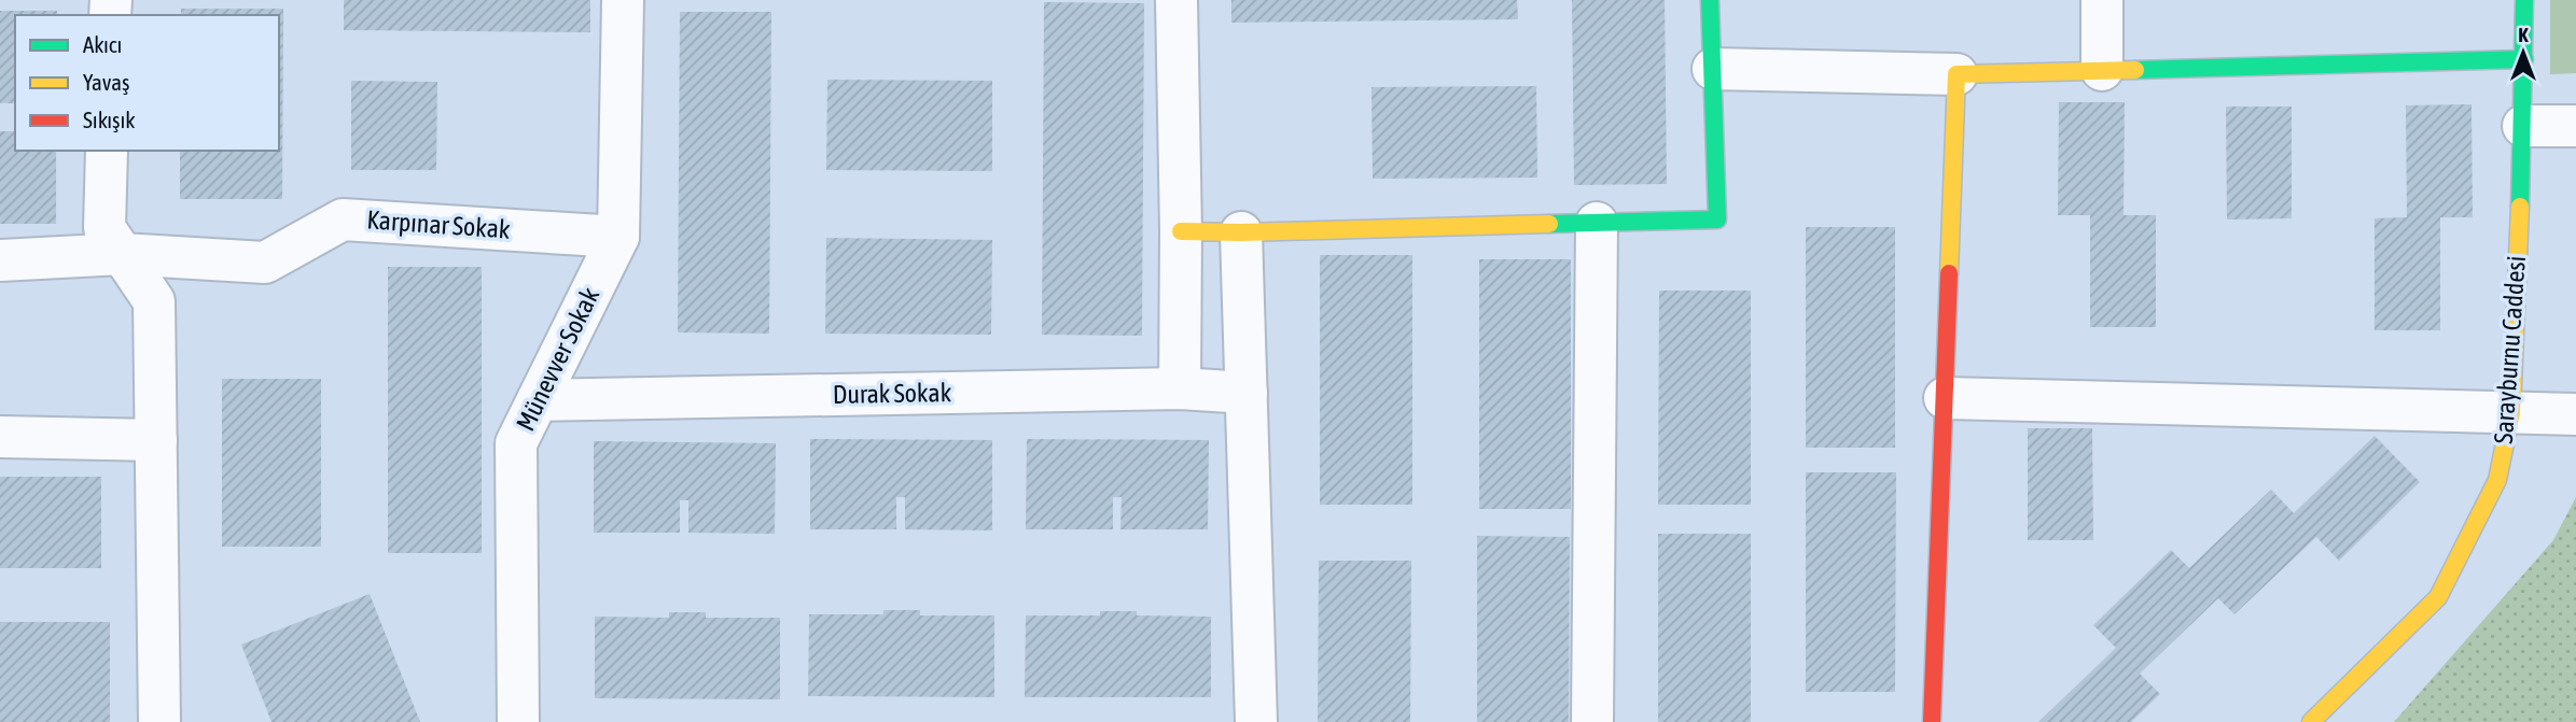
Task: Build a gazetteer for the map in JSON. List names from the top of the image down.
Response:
{
  "streets": {
    "street": [
      "Karpınar Sokak",
      "Sarayburnu Caddesi",
      "Münevver Sokak",
      "Durak Sokak"
    ]
  },
  "crossings": [
    ["Karpınar Sokak", "Münevver Sokak"],
    ["Münevver Sokak", "Durak Sokak"]
  ],
  "legend": ["Akıcı", "Yavaş", "Sıkışık"],
  "north": "top"
}
